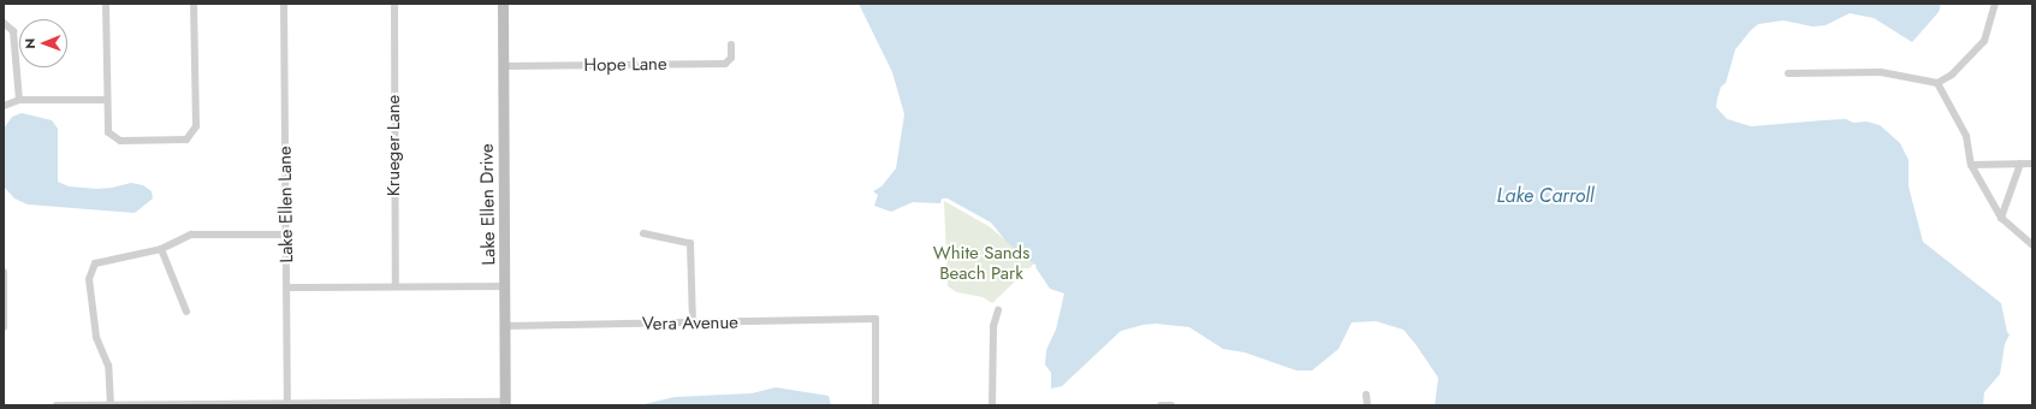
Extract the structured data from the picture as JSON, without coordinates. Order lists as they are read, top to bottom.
{
  "streets": {
    "street": [
      "Hope Lane",
      "Krueger Lane",
      "Lake Ellen Lane",
      "Lake Ellen Drive",
      "Vera Avenue"
    ]
  },
  "crossings": [
    ["Hope Lane", "Lake Ellen Drive"],
    ["Lake Ellen Drive", "Vera Avenue"]
  ],
  "water": ["Lake Carroll"],
  "parks": ["White Sands Beach Park"],
  "north": "left"
}
